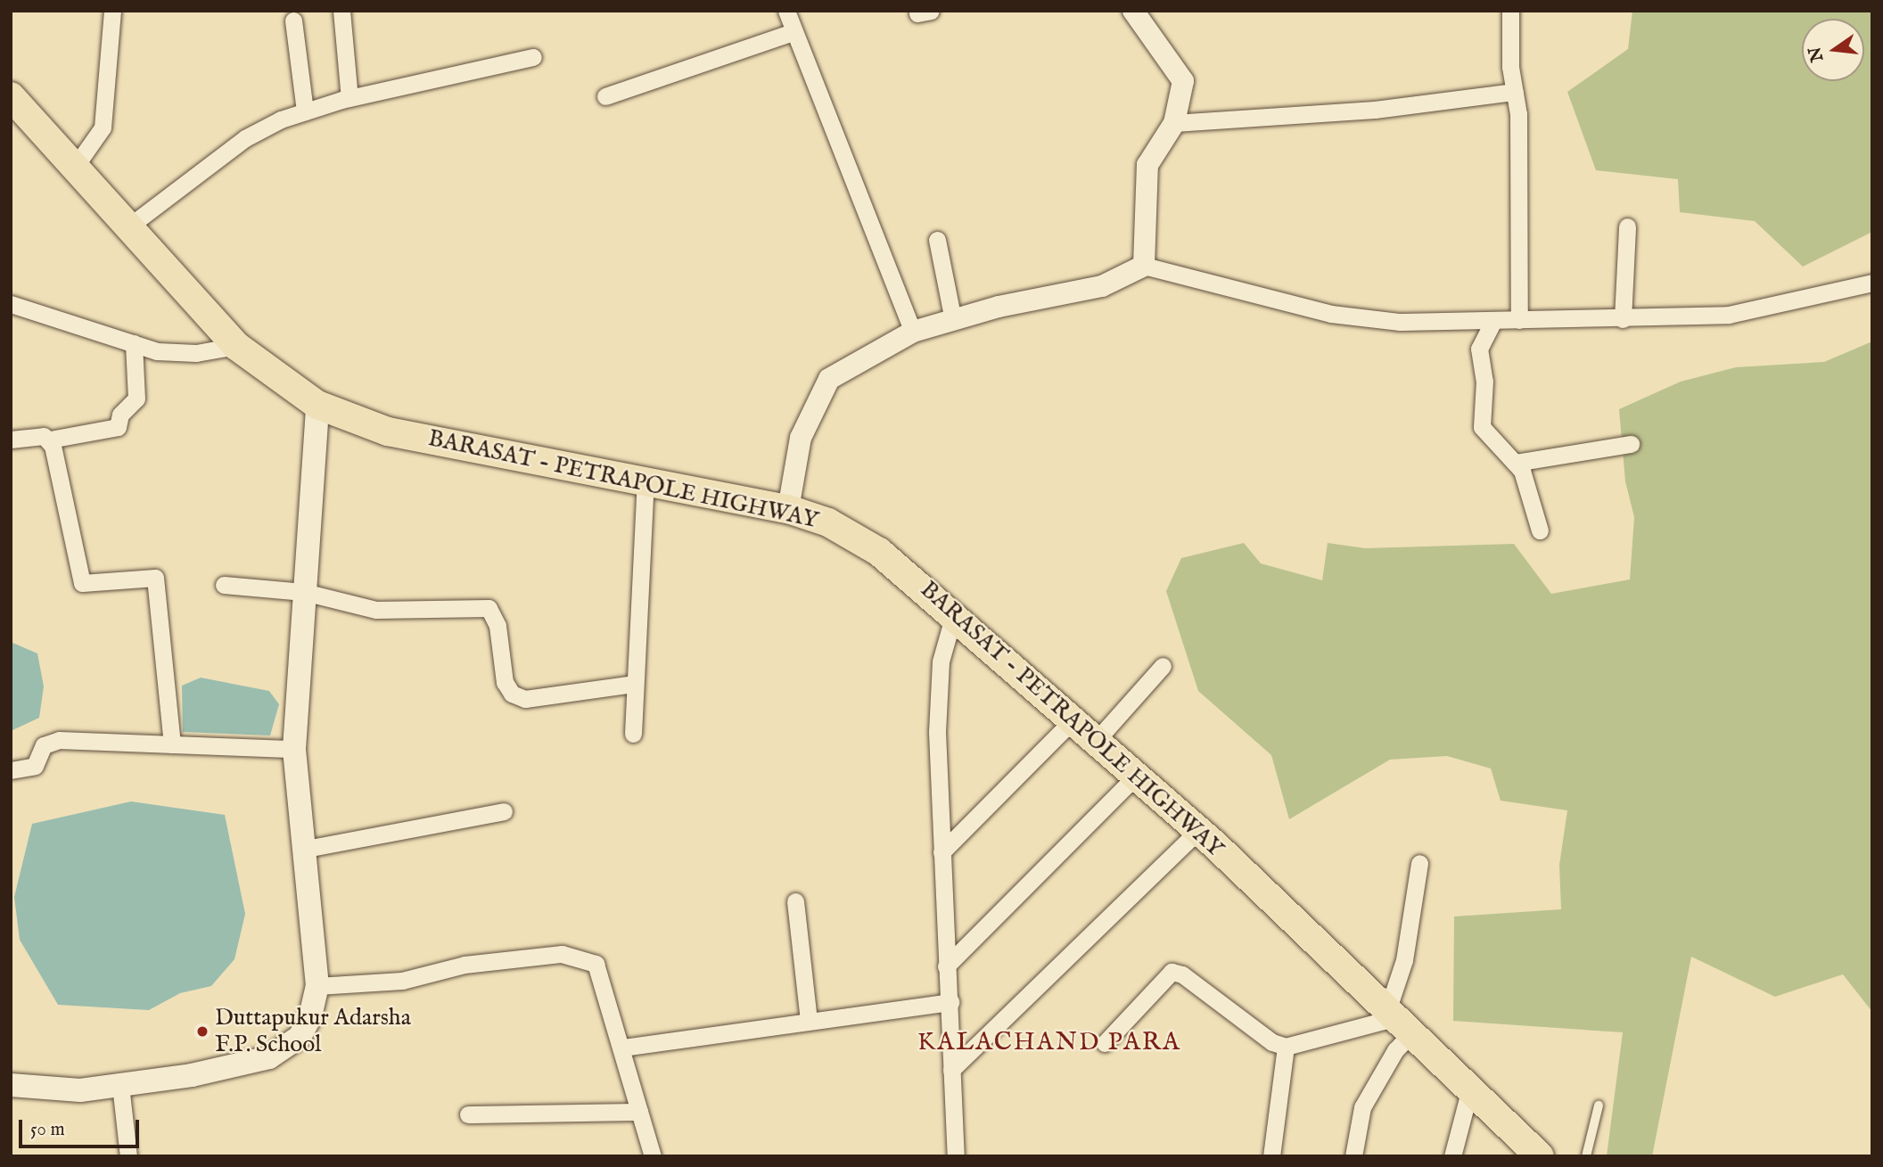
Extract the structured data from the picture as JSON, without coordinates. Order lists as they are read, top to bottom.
{
  "streets": {
    "highway": ["BARASAT - PETRAPOLE HIGHWAY"]
  },
  "districts": ["KALACHAND PARA"],
  "places": ["Duttapukur Adarsha F.P. School"],
  "scale_bar": "50 m",
  "north": "left"
}
